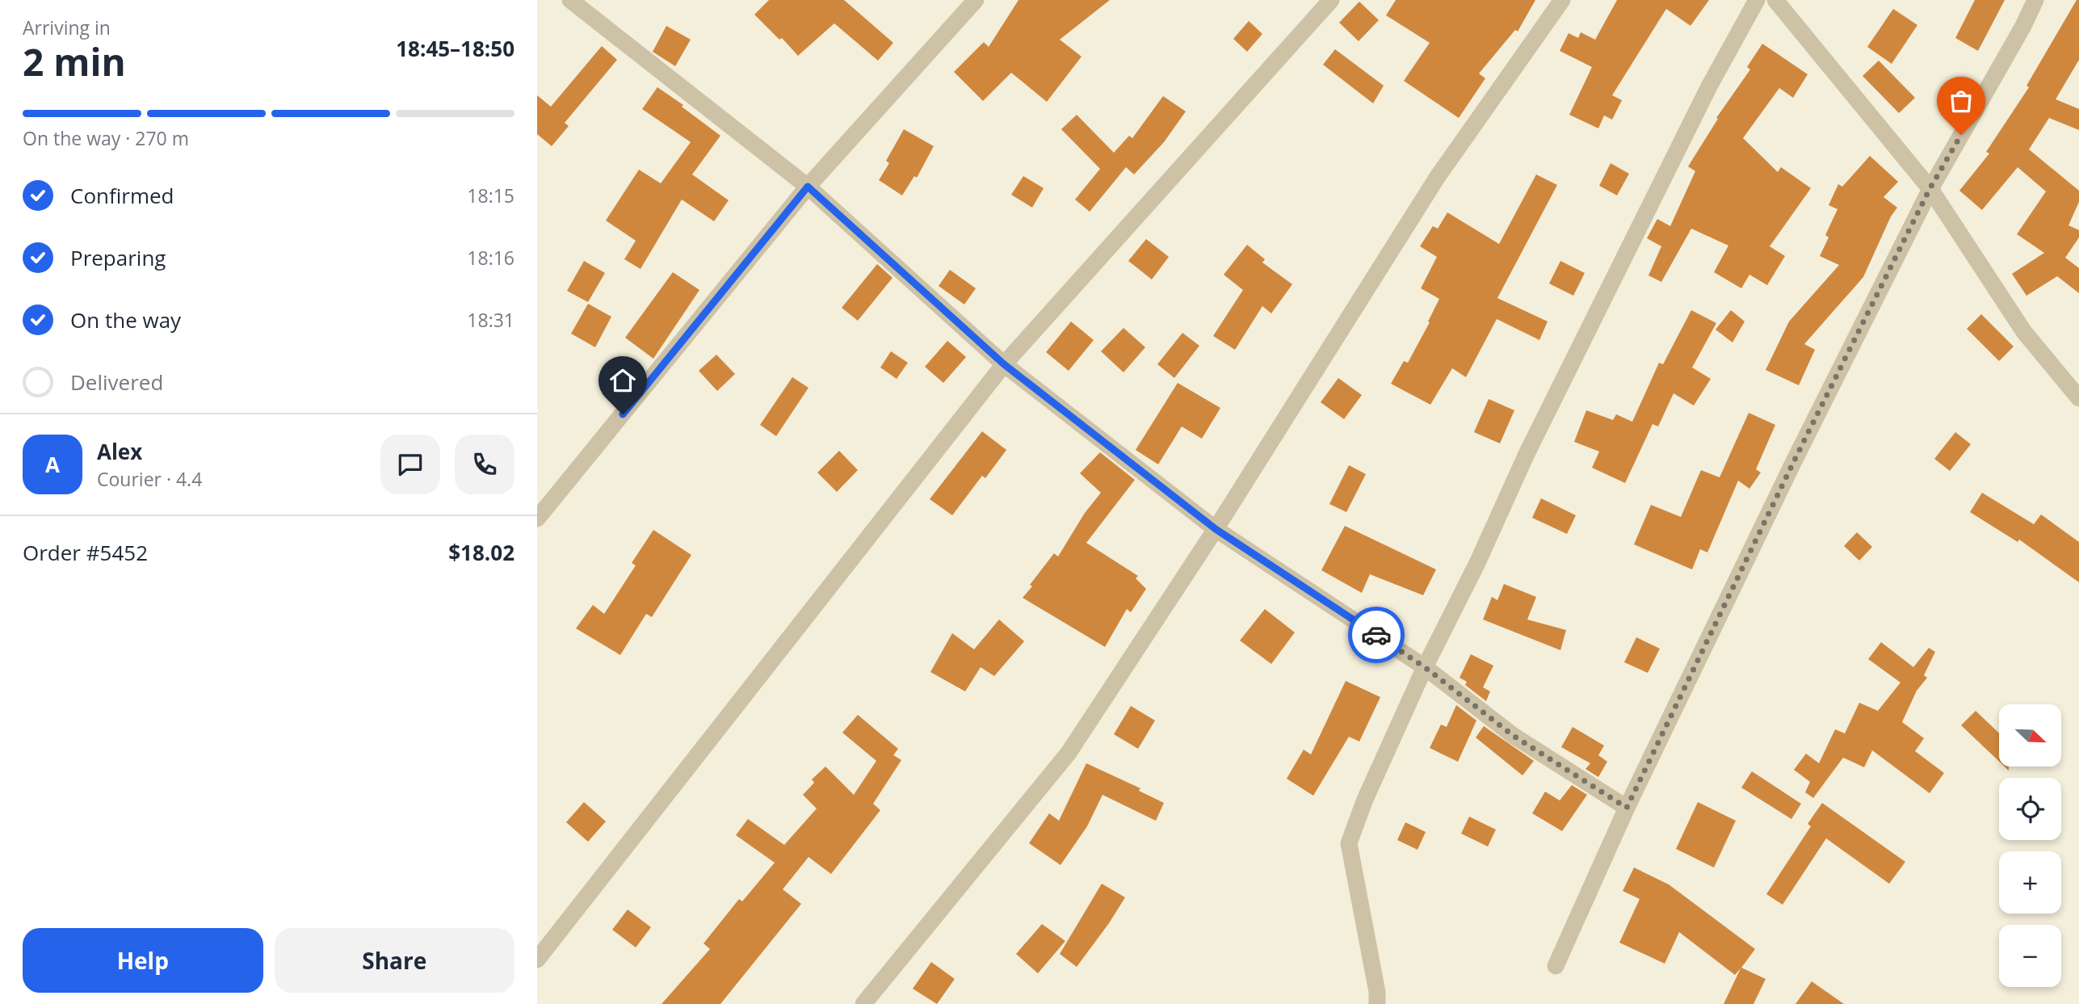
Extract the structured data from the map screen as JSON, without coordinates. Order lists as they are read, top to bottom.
{
  "north": "bottom right",
  "page": {
    "heading": ["2 min", "Arriving in", "18:45–18:50"],
    "panel": [
      "Alex",
      "Courier · 4.4",
      "Order #5452",
      "$18.02"
    ],
    "bar": "On the way · 270 m",
    "list": [
      ["Confirmed", "18:15"],
      ["Preparing", "18:16"],
      ["On the way", "18:31"],
      "Delivered"
    ],
    "round": "A",
    "map_buttons": ["+", "−"],
    "buttons": ["Help", "Share"]
  }
}
